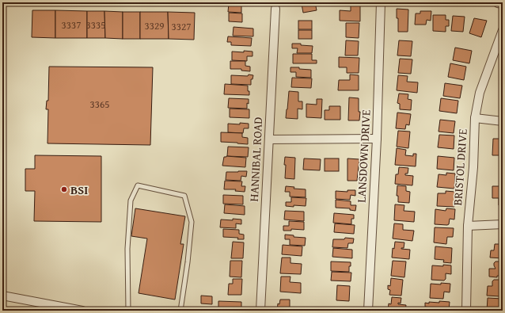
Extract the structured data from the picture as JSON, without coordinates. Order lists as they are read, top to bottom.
{
  "streets": {
    "street": ["LANSDOWN DRIVE", "HANNIBAL ROAD", "BRISTOL DRIVE"]
  },
  "places": ["BSI"],
  "house_numbers": [
    "3337",
    "3335",
    "3329",
    "3327",
    "3365"
  ]
}
